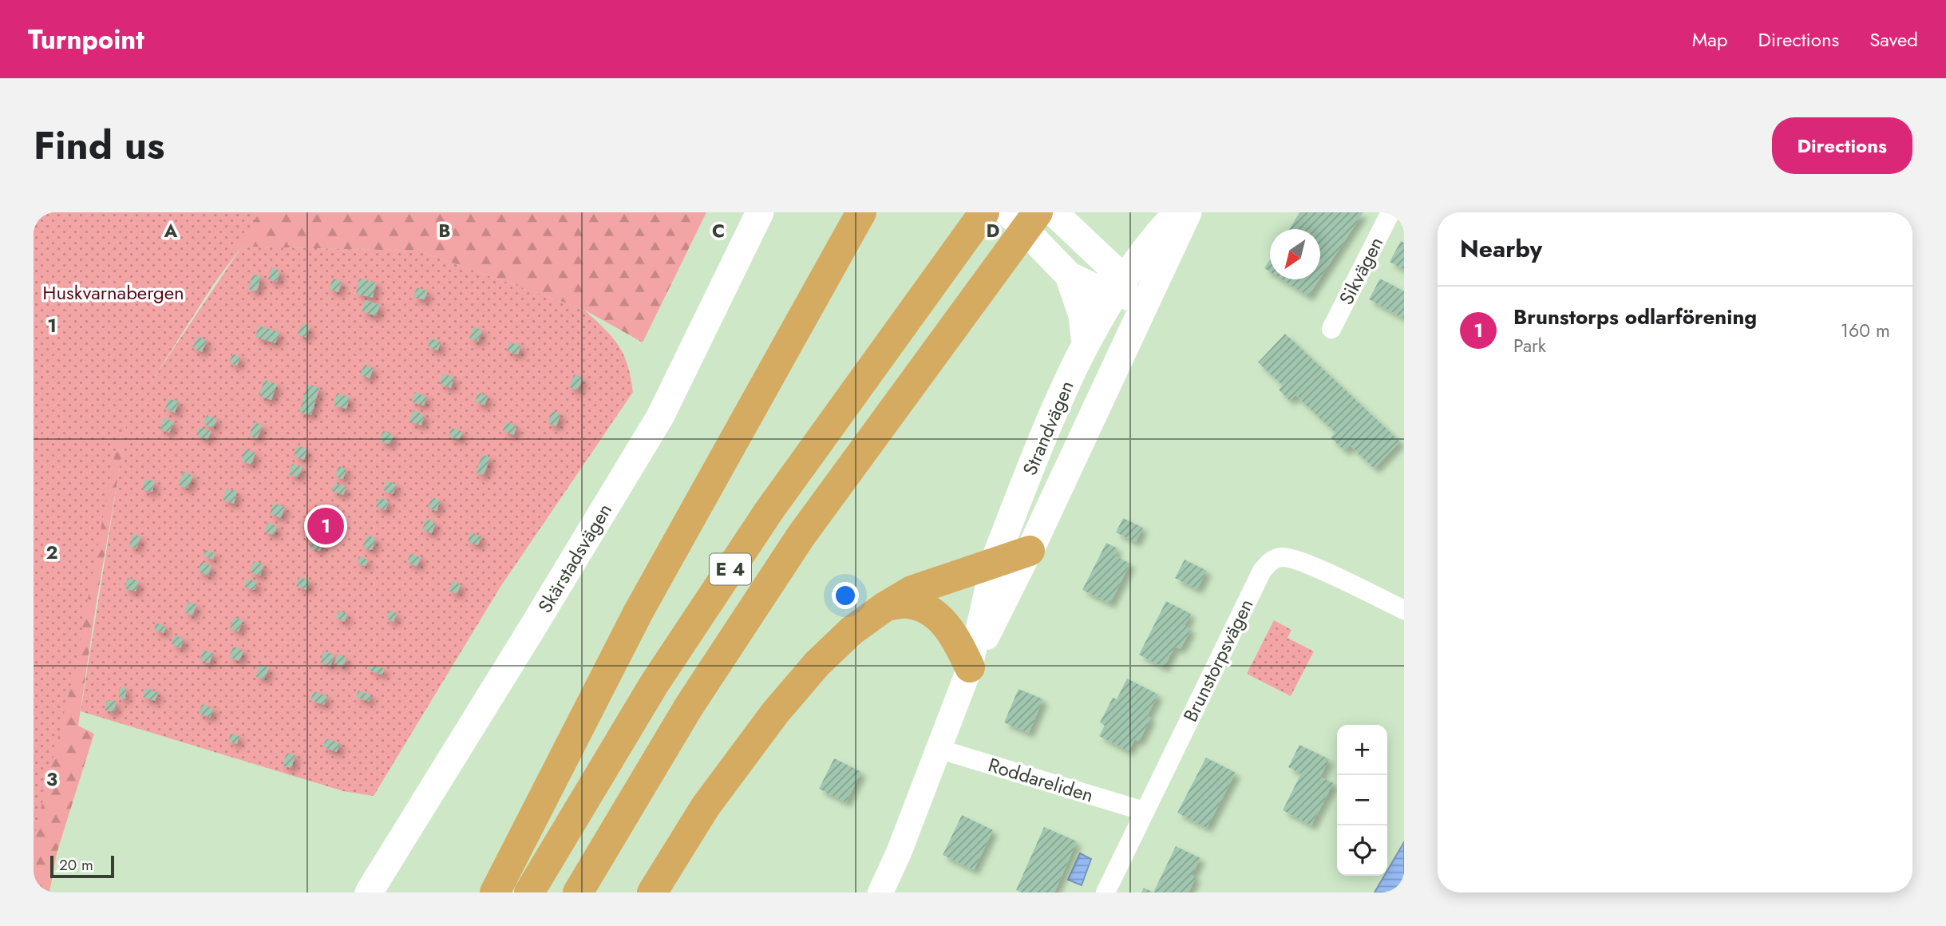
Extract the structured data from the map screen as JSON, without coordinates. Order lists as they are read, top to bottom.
{
  "streets": {
    "highway": ["E 4"],
    "main road": ["Strandvägen", "Skärstadsvägen"],
    "street": ["Sikvägen", "Brunstorpsvägen", "Roddareliden"]
  },
  "crossings": [
    ["Strandvägen", "Roddareliden"],
    ["Brunstorpsvägen", "Roddareliden"]
  ],
  "parks": ["Huskvarnabergen"],
  "scale_bar": "20 m",
  "north": "bottom left",
  "page": {
    "header": "Turnpoint",
    "nav": ["Map", "Directions", "Saved"],
    "title": "Find us",
    "buttons": "Directions",
    "heading": "Nearby",
    "list": [
      {
        "mark": "1",
        "name": "Brunstorps odlarförening",
        "note": "Park",
        "value": "160 m"
      }
    ],
    "pins": "1",
    "map_buttons": ["+", "−"],
    "scale": "20 m"
  },
  "grid": {
    "columns": [
      "A",
      "B",
      "C",
      "D"
    ],
    "rows": ["1", "2", "3"]
  }
}
